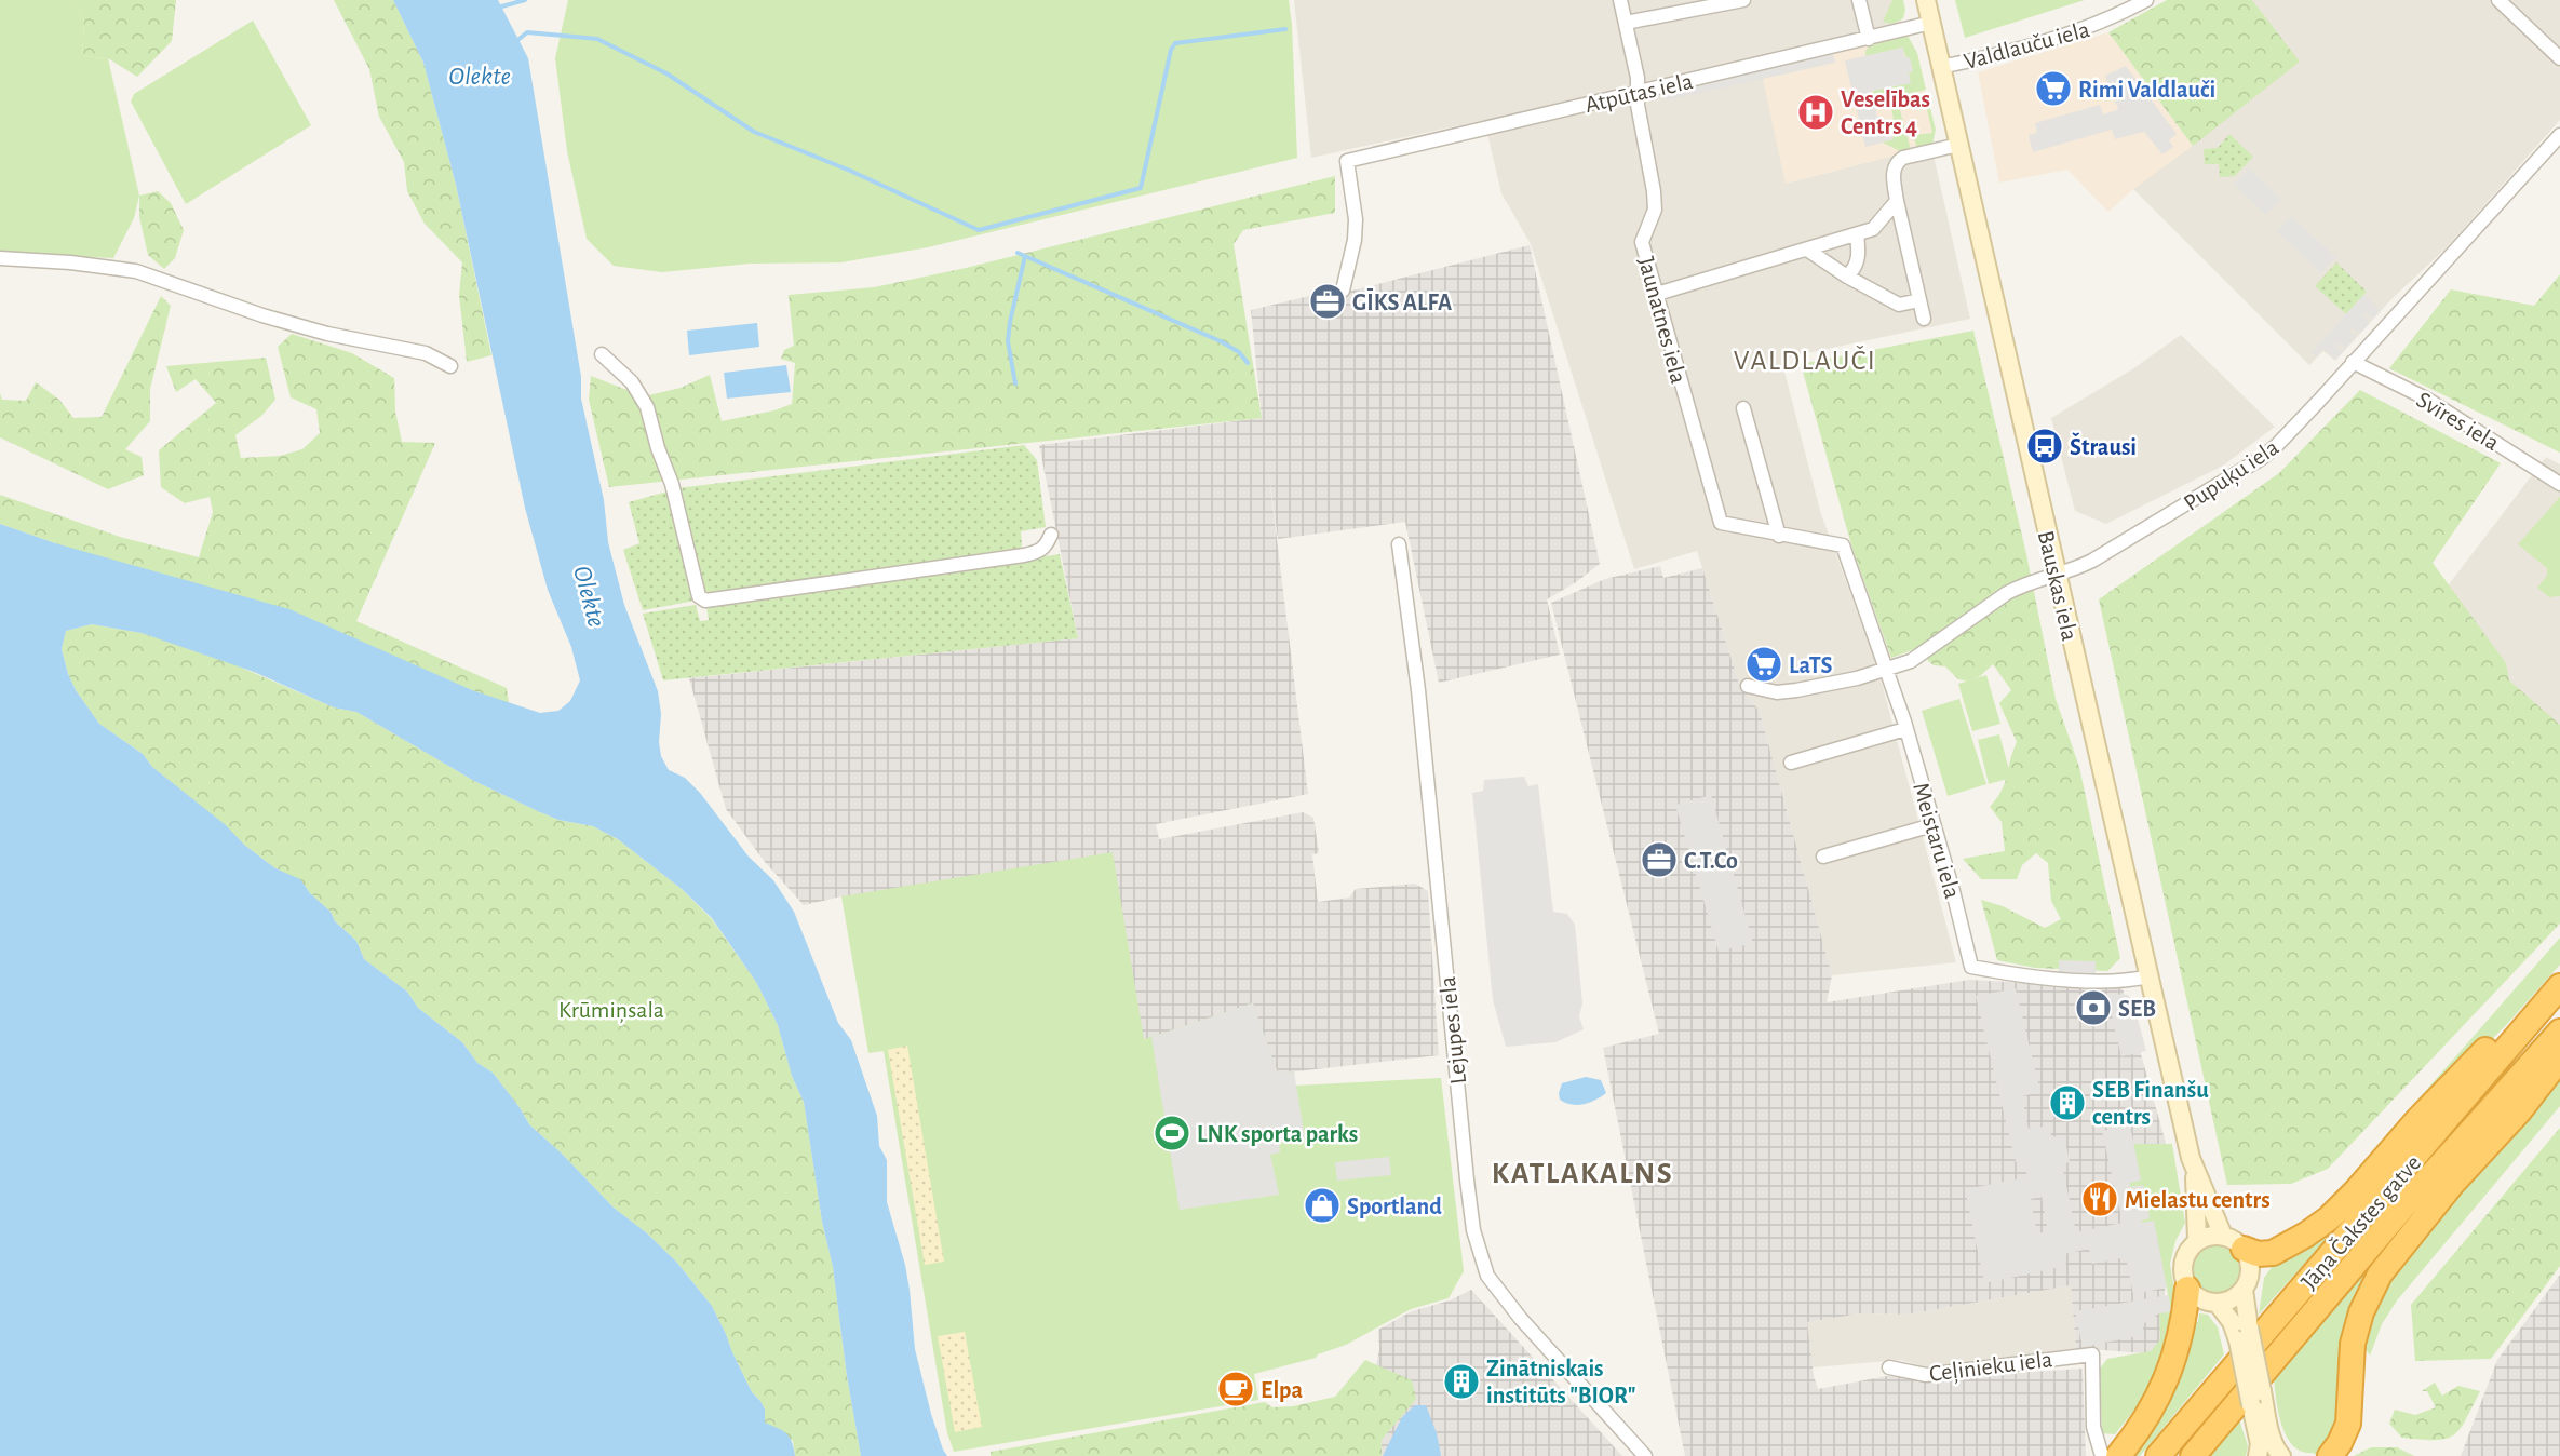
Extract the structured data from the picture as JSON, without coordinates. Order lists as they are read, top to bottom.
{
  "streets": {
    "highway": ["Jāņa Čakstes gatve"],
    "main road": ["Bauskas iela"],
    "street": [
      "Valdlauču iela",
      "Atpūtas iela",
      "Jaunatnes iela",
      "Svīres iela",
      "Pupuķu iela",
      "Meistaru iela",
      "Lejupes iela",
      "Ceļinieku iela"
    ]
  },
  "crossings": [
    ["Valdlauču iela", "Bauskas iela"],
    ["Atpūtas iela", "Jaunatnes iela"],
    ["Atpūtas iela", "Bauskas iela"],
    ["Jaunatnes iela", "Meistaru iela"],
    ["Svīres iela", "Pupuķu iela"],
    ["Pupuķu iela", "Bauskas iela"],
    ["Pupuķu iela", "Meistaru iela"],
    ["Bauskas iela", "Meistaru iela"]
  ],
  "districts": ["VALDLAUČI", "KATLAKALNS"],
  "water": ["Olekte"],
  "parks": ["Krūmiņsala"],
  "places": {
    "supermarket": ["Rimi Valdlauči", "LaTS"],
    "hospital": ["Veselības Centrs 4"],
    "office": ["GĪKS ALFA", "C.T.Co"],
    "bus stop": ["Štrausi"],
    "bank": ["SEB"],
    "building": ["SEB Finanšu centrs", "Zinātniskais institūts \"BIOR\""],
    "sports": ["LNK sporta parks"],
    "restaurant": ["Mielastu centrs"],
    "shop": ["Sportland"],
    "cafe": ["Elpa"]
  }
}
